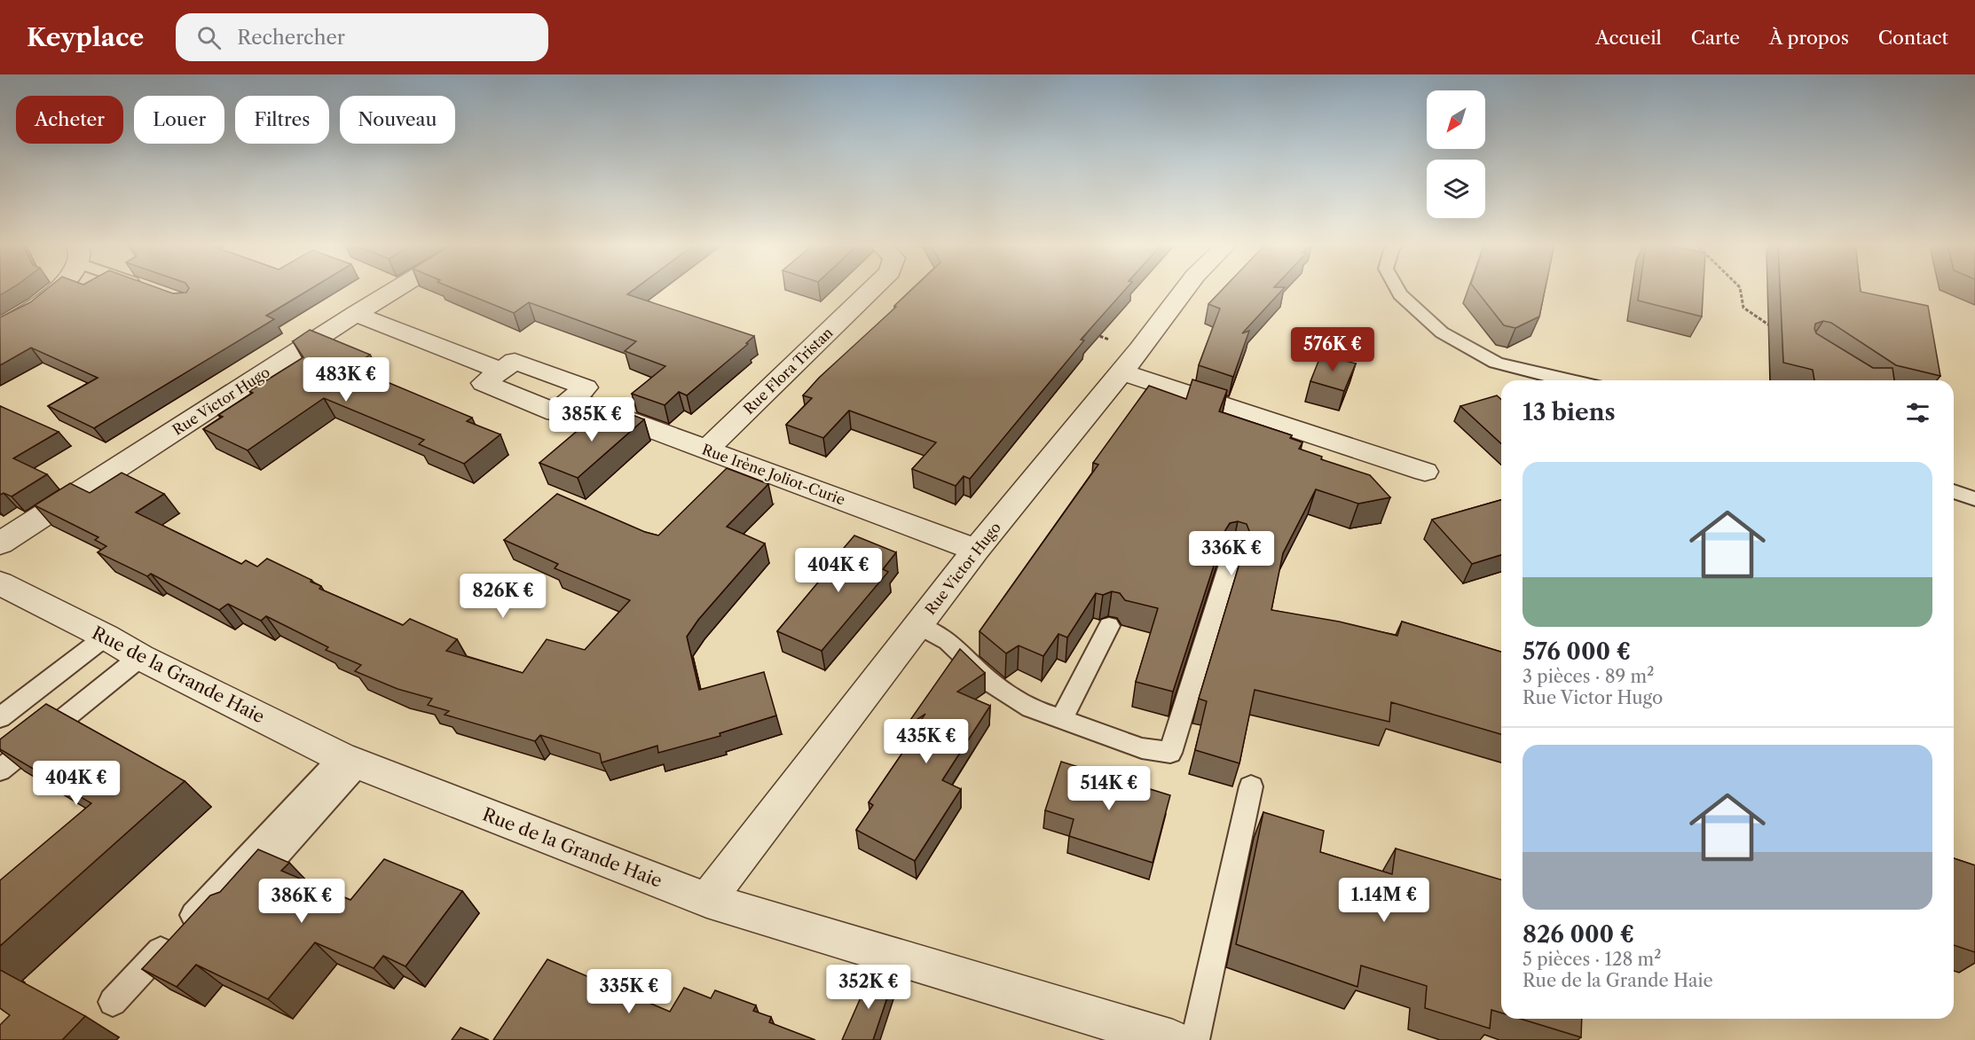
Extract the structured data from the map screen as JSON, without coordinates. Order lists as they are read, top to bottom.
{
  "streets": {
    "street": [
      "Rue Flora Tristan",
      "Rue Victor Hugo",
      "Rue Irène Joliot-Curie",
      "Rue de la Grande Haie"
    ]
  },
  "crossings": [
    ["Rue Flora Tristan", "Rue Irène Joliot-Curie"],
    ["Rue Victor Hugo", "Rue Irène Joliot-Curie"],
    ["Rue Victor Hugo", "Rue de la Grande Haie"]
  ],
  "north": "bottom left",
  "page": {
    "header": "Keyplace",
    "search": "Rechercher",
    "nav": [
      "Accueil",
      "Carte",
      "À propos",
      "Contact"
    ],
    "chip": [
      "Acheter",
      "Louer",
      "Filtres",
      "Nouveau"
    ],
    "price": [
      "576K €",
      "483K €",
      "385K €",
      "336K €",
      "404K €",
      "826K €",
      "435K €",
      "404K €",
      "514K €",
      "1.14M €",
      "386K €",
      "352K €",
      "335K €"
    ],
    "heading": "13 biens",
    "list": [
      {
        "name": "576 000 €",
        "note": "3 pièces · 89 m² · Rue Victor Hugo"
      },
      {
        "name": "826 000 €",
        "note": "5 pièces · 128 m² · Rue de la Grande Haie"
      }
    ]
  }
}
